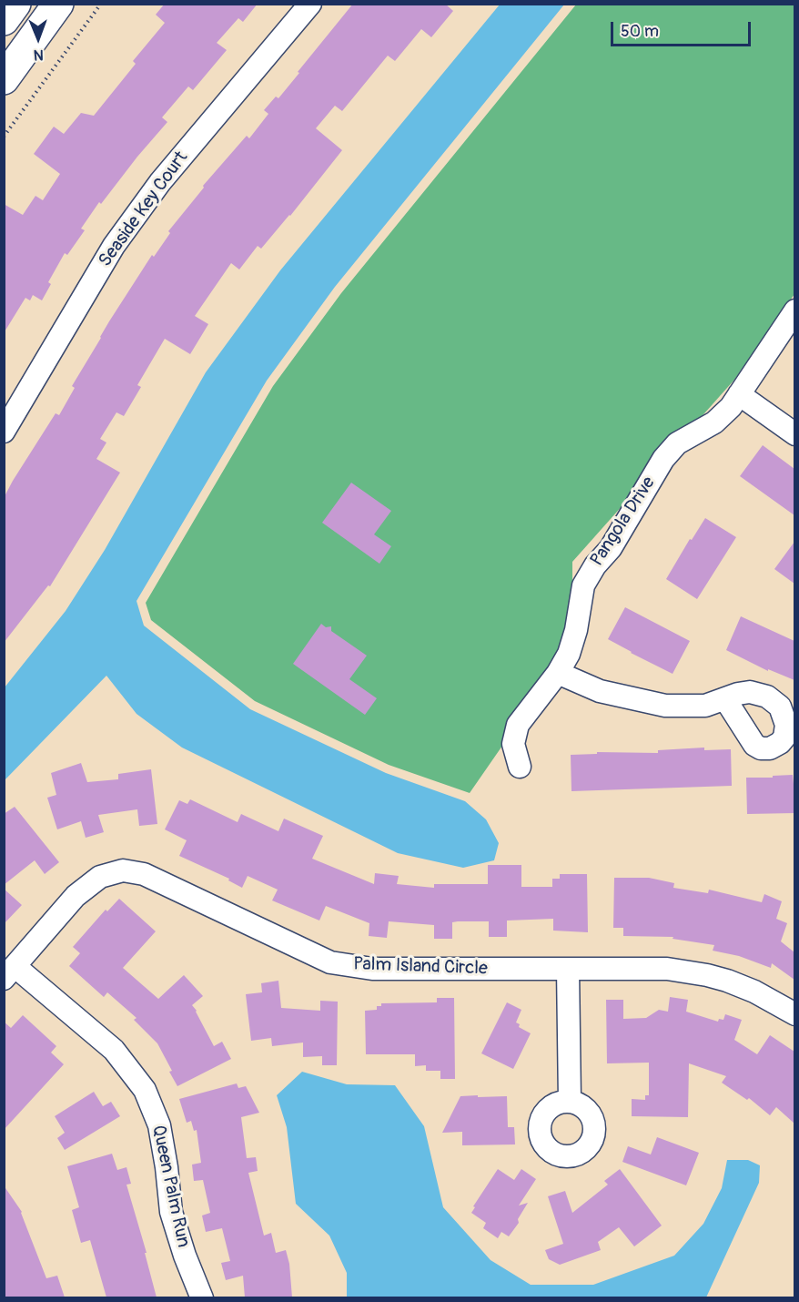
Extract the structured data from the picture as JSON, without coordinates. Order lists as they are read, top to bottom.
{
  "streets": {
    "street": [
      "Seaside Key Court",
      "Pangola Drive",
      "Palm Island Circle",
      "Queen Palm Run"
    ]
  },
  "crossings": [
    ["Palm Island Circle", "Queen Palm Run"]
  ],
  "scale_bar": "50 m",
  "north": "bottom"
}
